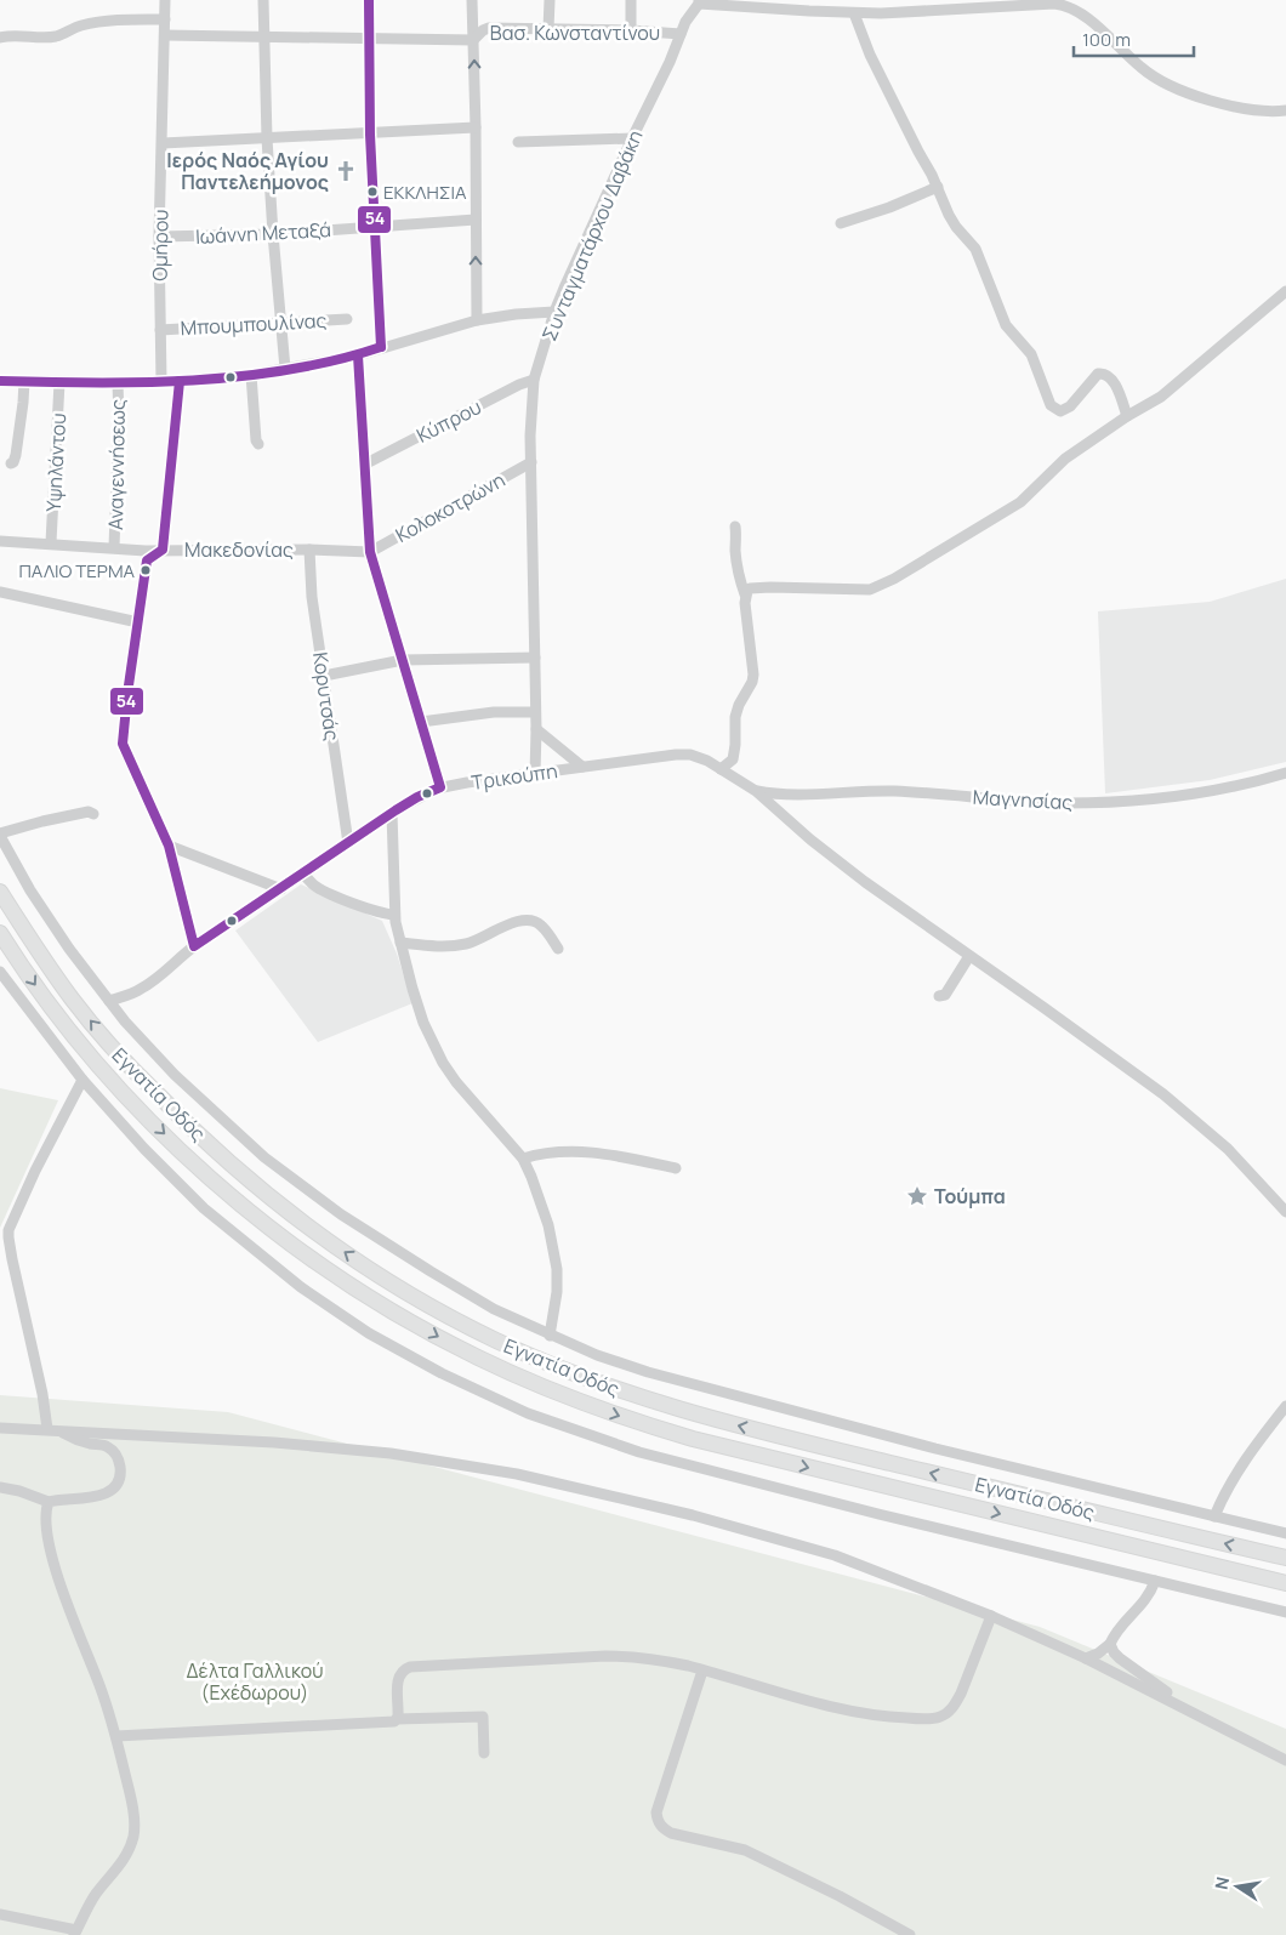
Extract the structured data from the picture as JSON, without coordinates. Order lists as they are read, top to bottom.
{
  "streets": {
    "highway": ["Εγνατία Οδός"],
    "street": [
      "Βασ. Κωνσταντίνου",
      "Ιωάννη Μεταξά",
      "Συνταγματάρχου Δαβάκη",
      "Ομήρου",
      "Μπουμπουλίνας",
      "Κύπρου",
      "Υψηλάντου",
      "Αναγεννήσεως",
      "Κολοκοτρώνη",
      "Μακεδονίας",
      "Κορυτσάς",
      "Τρικούπη",
      "Μαγνησίας"
    ]
  },
  "crossings": [
    ["Βασ. Κωνσταντίνου", "Συνταγματάρχου Δαβάκη"],
    ["Ιωάννη Μεταξά", "Ομήρου"],
    ["Συνταγματάρχου Δαβάκη", "Κύπρου"],
    ["Συνταγματάρχου Δαβάκη", "Κολοκοτρώνη"],
    ["Συνταγματάρχου Δαβάκη", "Τρικούπη"],
    ["Ομήρου", "Μπουμπουλίνας"],
    ["Κολοκοτρώνη", "Μακεδονίας"],
    ["Μακεδονίας", "Κορυτσάς"],
    ["Κορυτσάς", "Τρικούπη"],
    ["Τρικούπη", "Μαγνησίας"]
  ],
  "parks": ["Δέλτα Γαλλικού (Εχέδωρου)"],
  "places": {
    "church": ["Ιερός Ναός Αγίου Παντελεήμονος"],
    "other": ["ΕΚΚΛΗΣΙΑ", "ΠΑΛΙΟ ΤΕΡΜΑ"],
    "place": ["Τούμπα"]
  },
  "lines": ["transit line 54"],
  "scale_bar": "100 m",
  "north": "left"
}
